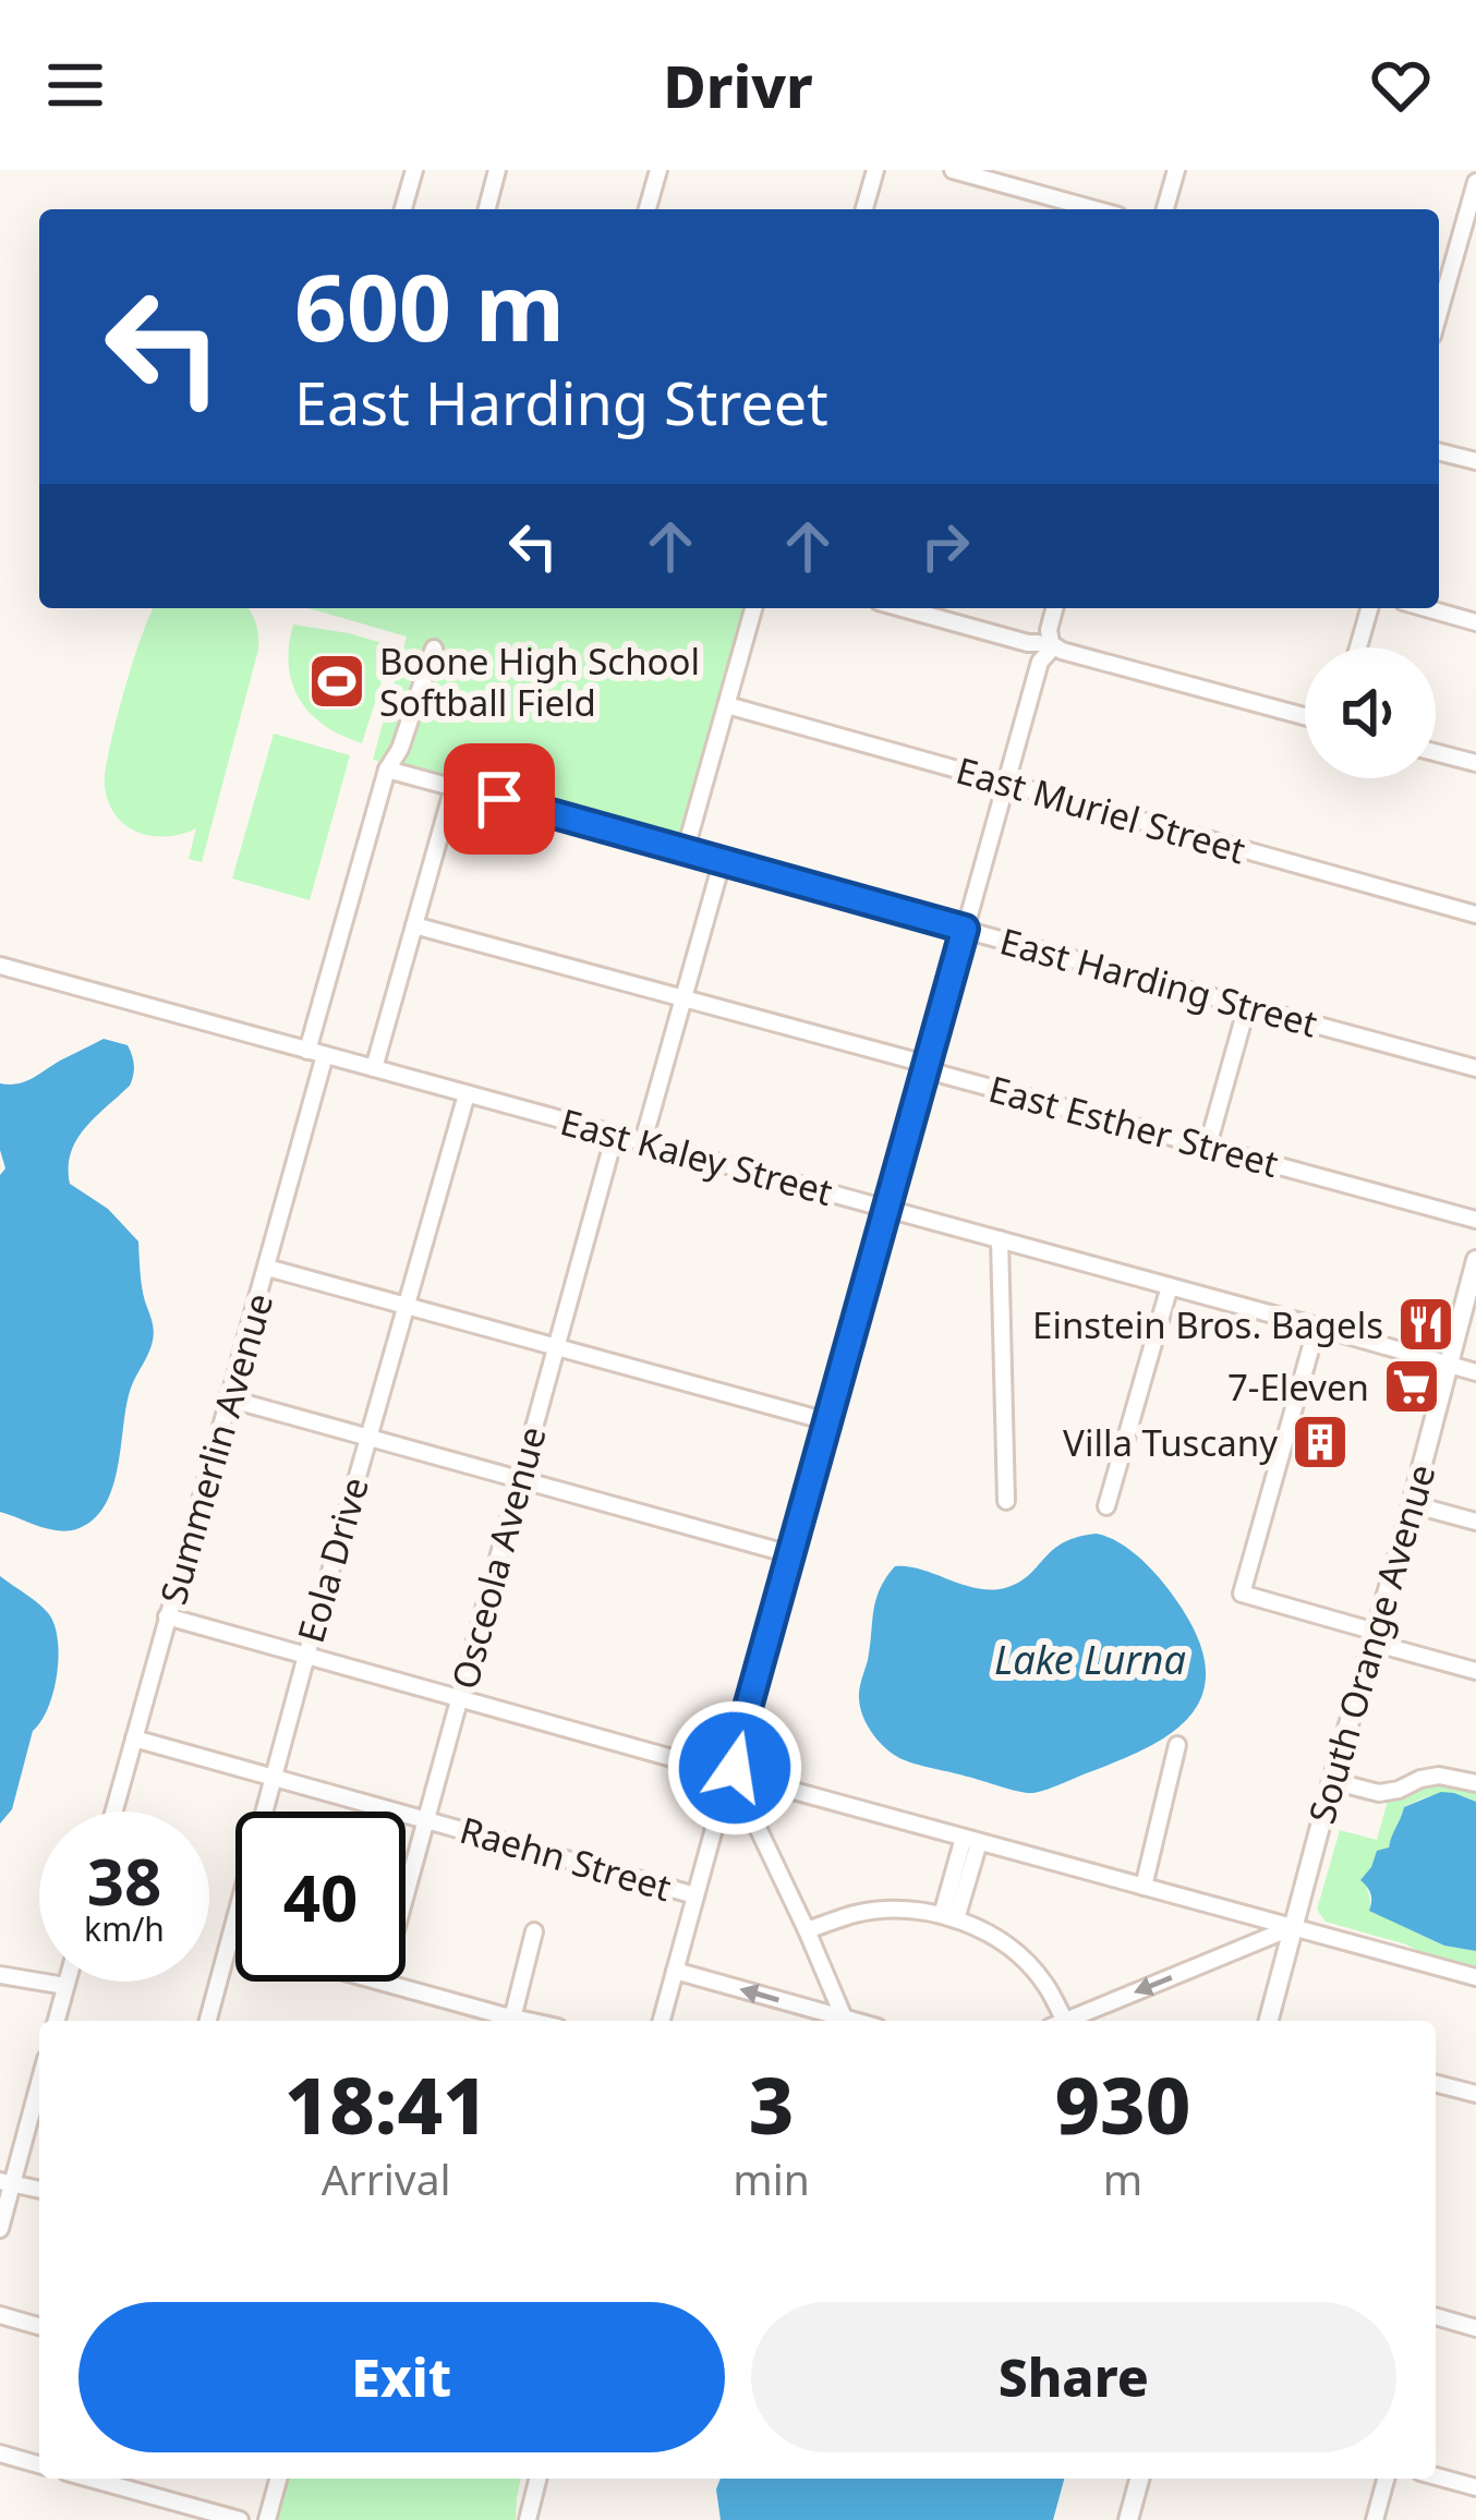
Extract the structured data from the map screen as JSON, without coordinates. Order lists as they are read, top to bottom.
{
  "streets": {
    "main road": ["South Orange Avenue"],
    "street": [
      "East Muriel Street",
      "East Harding Street",
      "East Esther Street",
      "East Kaley Street",
      "Summerlin Avenue",
      "Osceola Avenue",
      "Eola Drive",
      "Raehn Street"
    ]
  },
  "crossings": [
    ["East Harding Street", "Summerlin Avenue"],
    ["East Kaley Street", "Summerlin Avenue"],
    ["East Kaley Street", "Osceola Avenue"],
    ["East Kaley Street", "Eola Drive"],
    ["East Kaley Street", "South Orange Avenue"],
    ["Summerlin Avenue", "Raehn Street"],
    ["Osceola Avenue", "Raehn Street"],
    ["Eola Drive", "Raehn Street"]
  ],
  "water": ["Lake Lurna"],
  "places": {
    "sports": ["Boone High School Softball Field"],
    "restaurant": ["Einstein Bros. Bagels"],
    "supermarket": ["7-Eleven"],
    "building": ["Villa Tuscany"]
  },
  "page": {
    "header": "Drivr",
    "turn": ["600 m", "East Harding Street"],
    "speed": "38 km/h",
    "limit": "40",
    "eta": [
      "18:41",
      "Arrival",
      "3",
      "min",
      "930",
      "m"
    ],
    "buttons": ["Exit", "Share"]
  }
}
